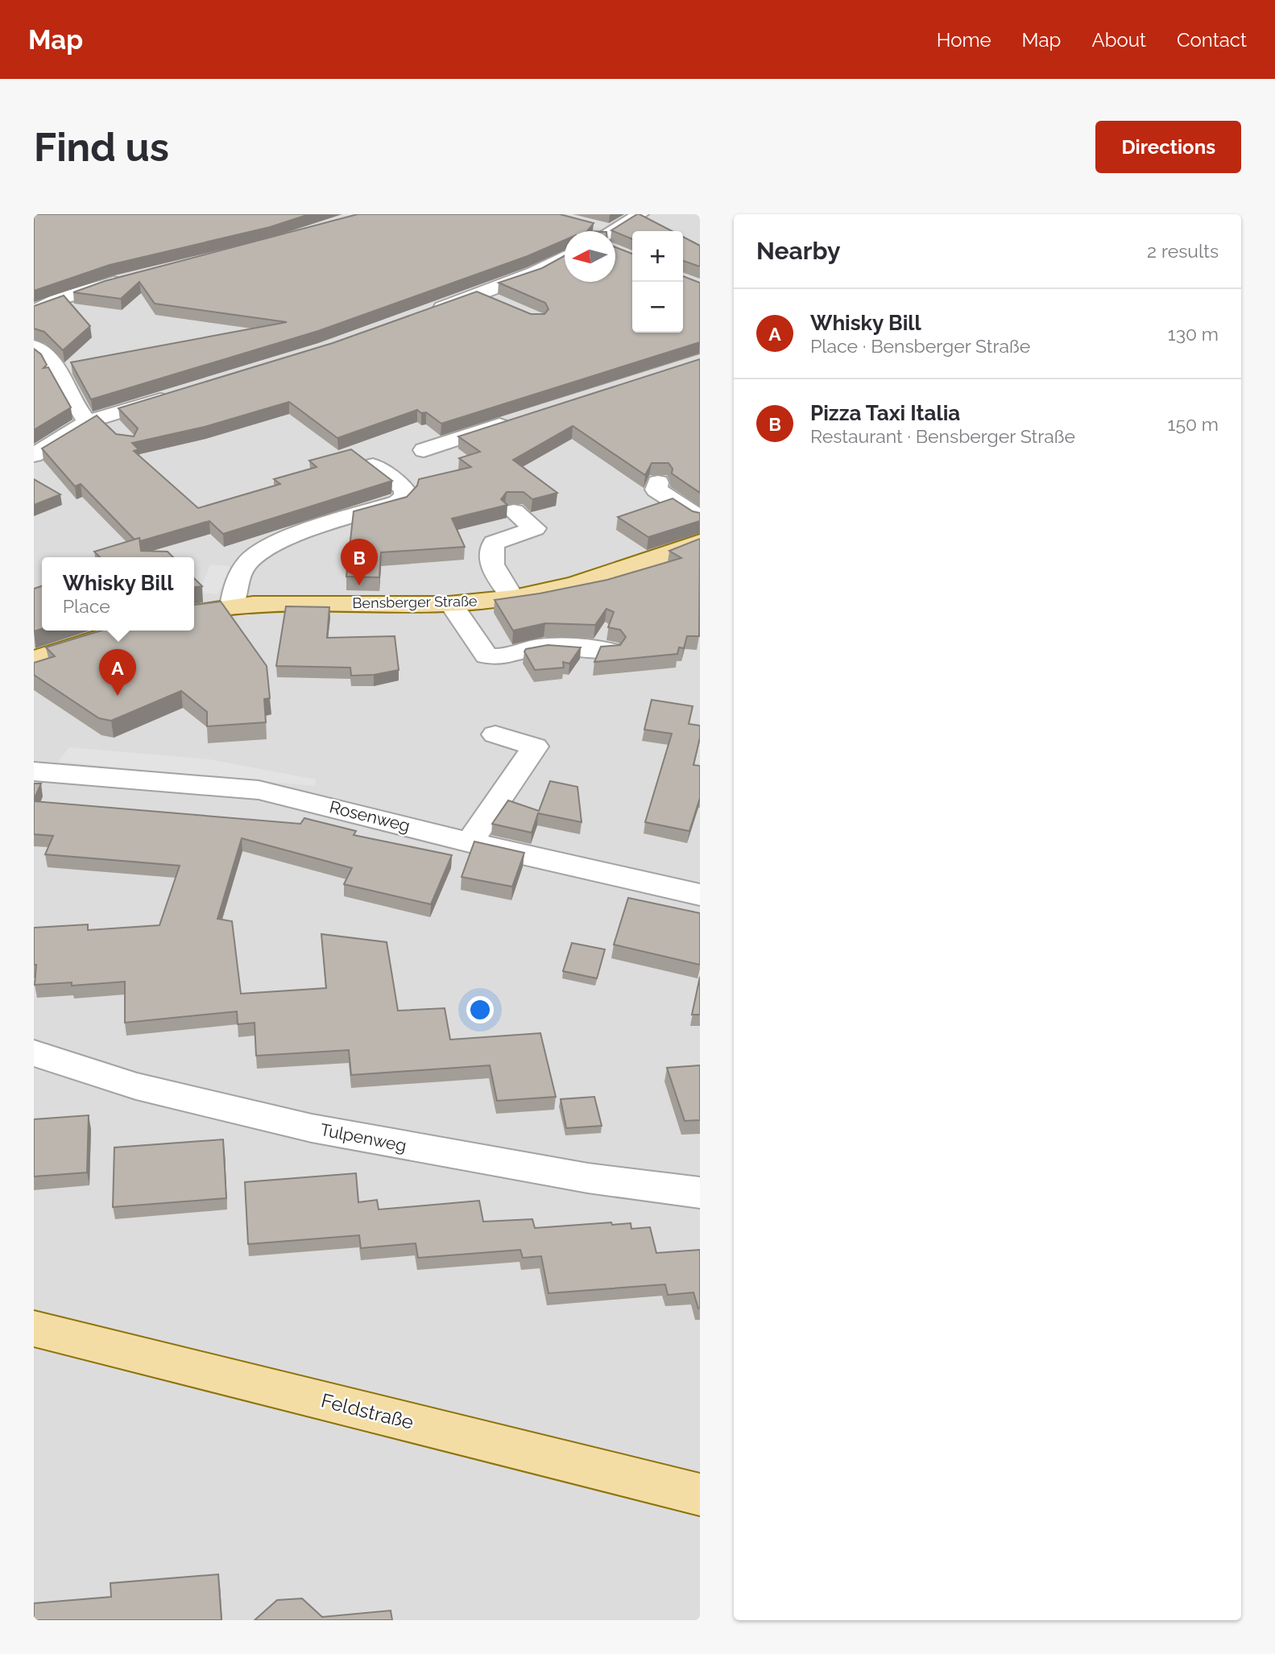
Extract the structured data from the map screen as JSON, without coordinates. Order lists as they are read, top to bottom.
{
  "streets": {
    "main road": ["Bensberger Straße", "Feldstraße"],
    "street": ["Rosenweg", "Tulpenweg"]
  },
  "north": "left",
  "page": {
    "header": "Map",
    "nav": [
      "Home",
      "Map",
      "About",
      "Contact"
    ],
    "buttons": "Directions",
    "title": "Find us",
    "heading": ["Nearby", "2 results"],
    "map_buttons": ["+", "−"],
    "list": [
      {
        "mark": "A",
        "name": "Whisky Bill",
        "note": "Place · Bensberger Straße",
        "value": "130 m"
      },
      {
        "mark": "B",
        "name": "Pizza Taxi Italia",
        "note": "Restaurant · Bensberger Straße",
        "value": "150 m"
      }
    ],
    "pins": ["B", "A"],
    "popup": ["Whisky Bill", "Place"]
  }
}
